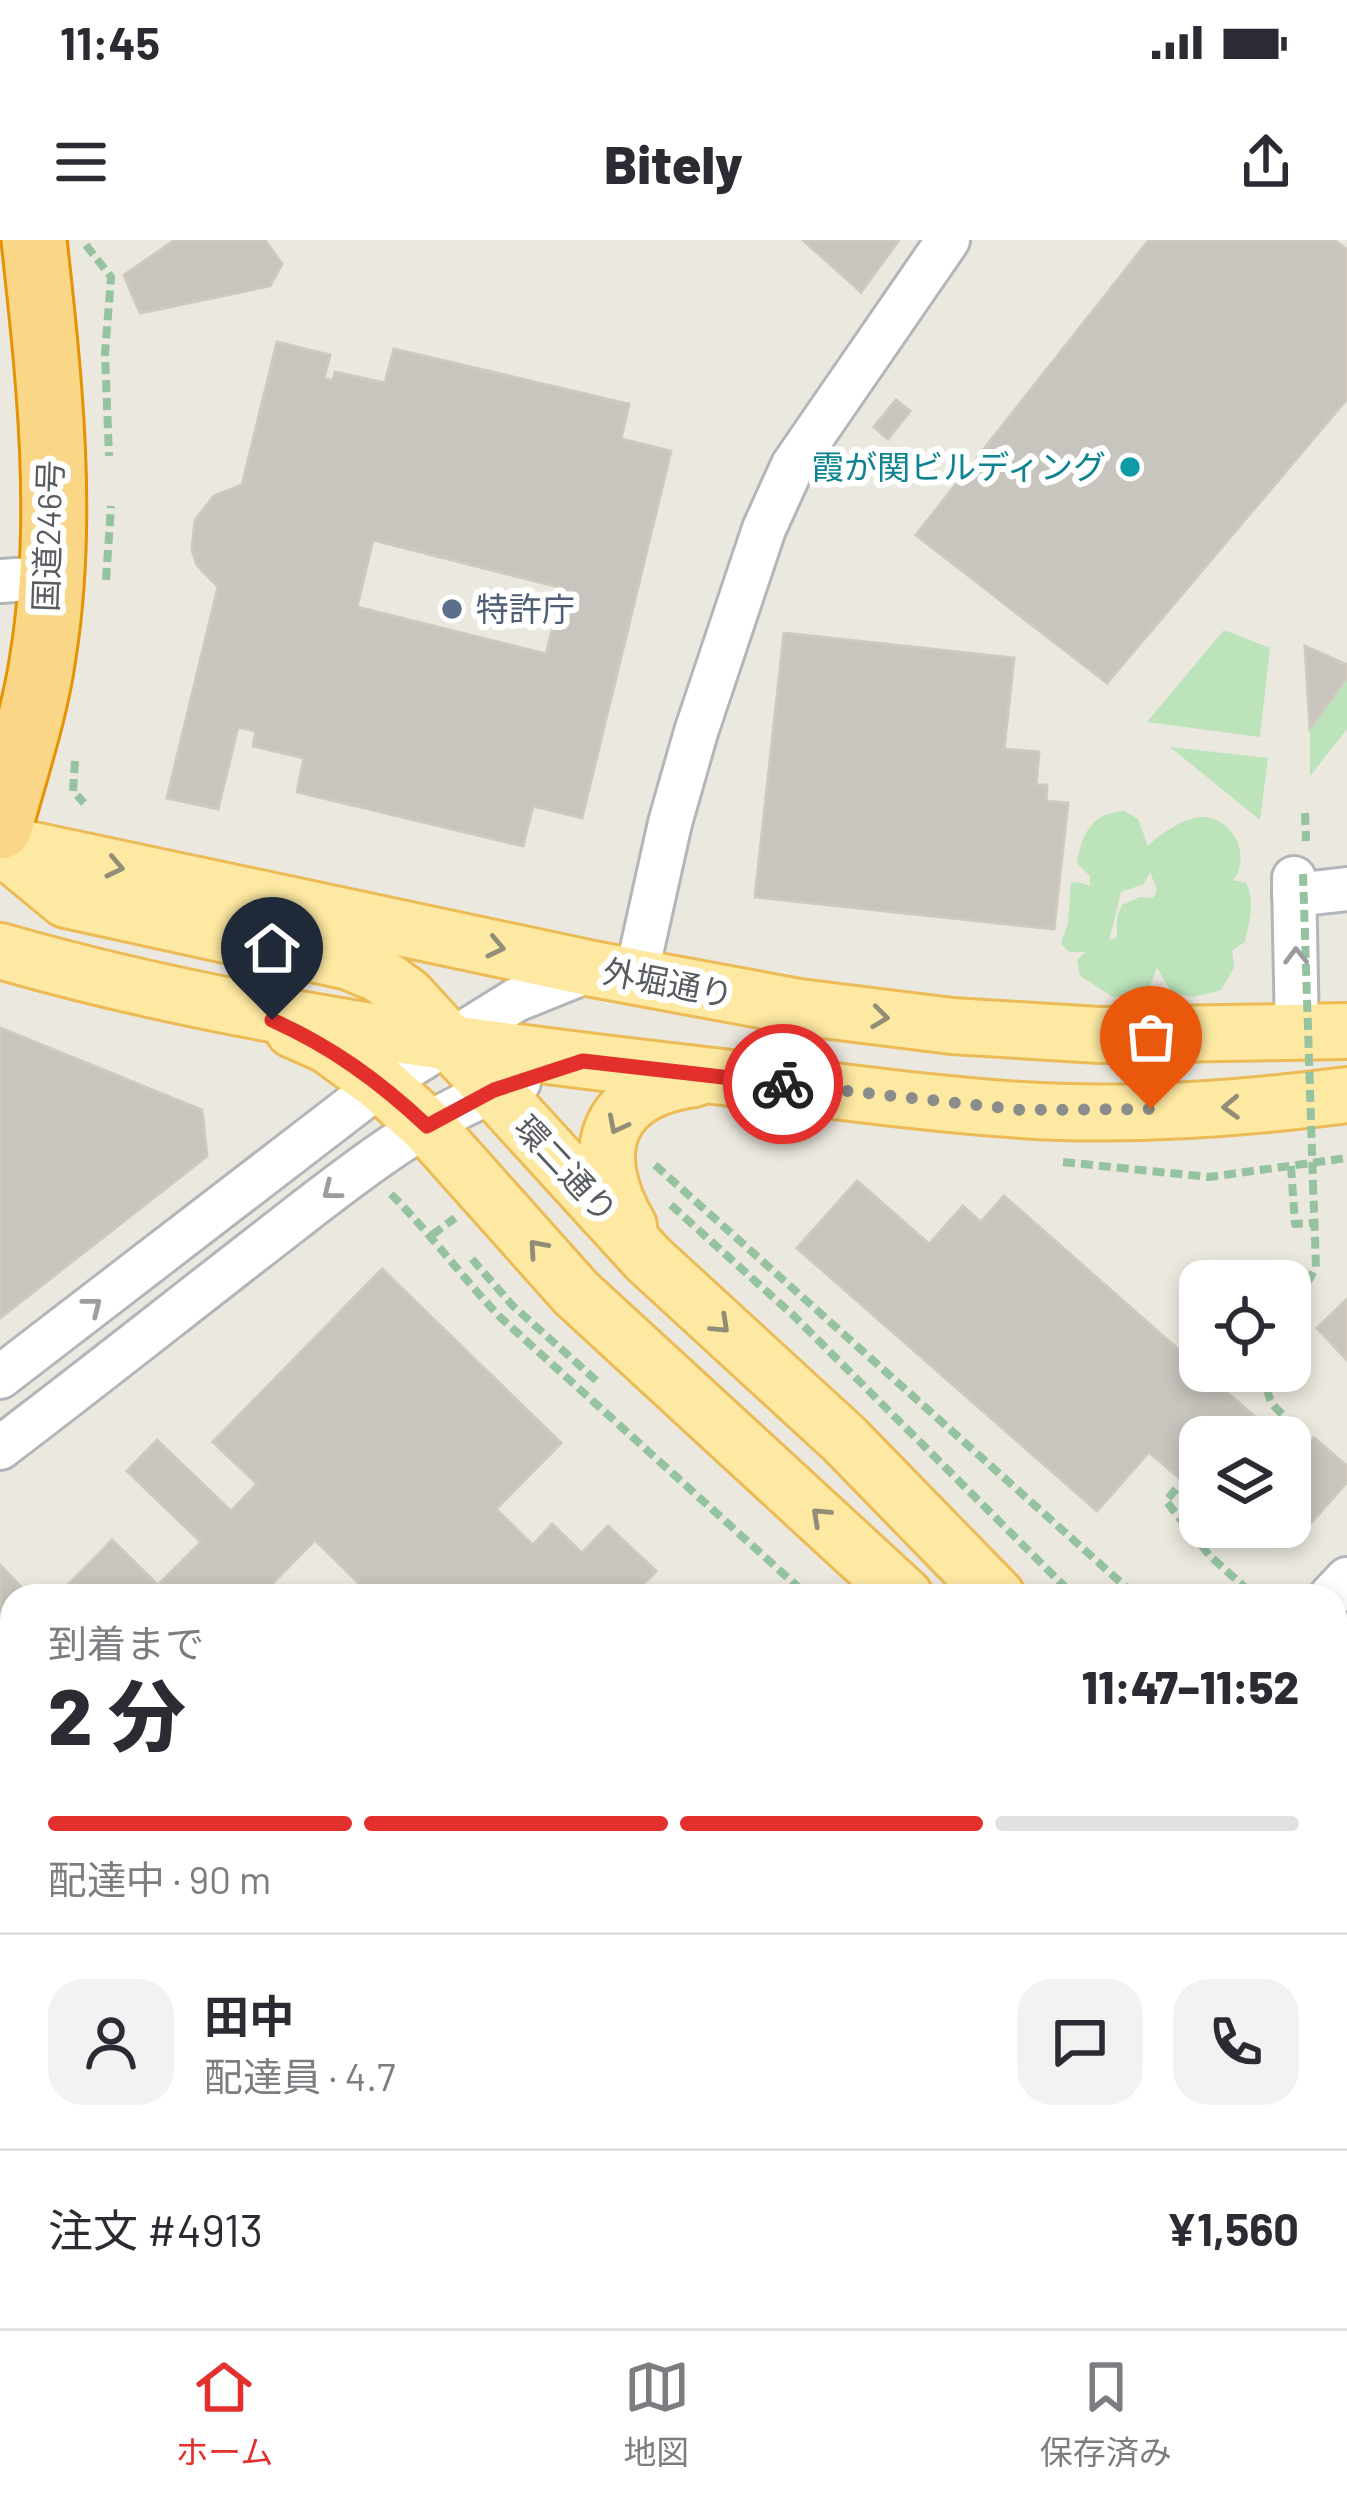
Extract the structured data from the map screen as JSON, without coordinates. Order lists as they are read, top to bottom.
{
  "streets": {
    "highway": ["国道246号"],
    "main road": ["外堀通り", "環二通り"]
  },
  "crossings": [
    ["外堀通り", "環二通り"]
  ],
  "places": ["霞が関ビルディング", "特許庁"],
  "page": {
    "status": "11:45",
    "header": "Bitely",
    "heading": ["2 分", "到着まで", "11:47–11:52"],
    "panel": [
      "田中",
      "配達員 · 4.7",
      "注文 #4913",
      "¥1,560"
    ],
    "bar": "配達中 · 90 m",
    "tabs": ["ホーム", "地図", "保存済み"]
  }
}
